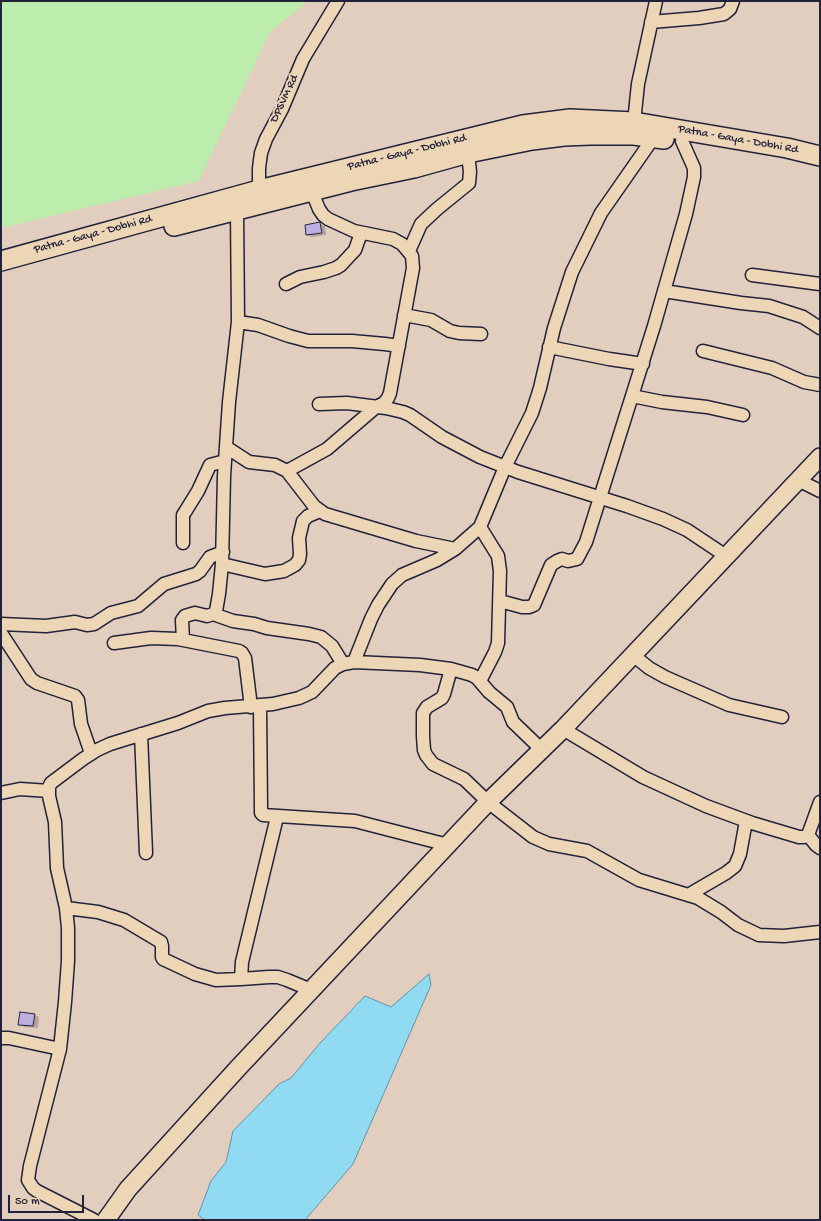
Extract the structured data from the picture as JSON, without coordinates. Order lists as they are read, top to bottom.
{
  "streets": {
    "main road": ["Patna - Gaya - Dobhi Rd"],
    "street": ["DPSVM Rd"]
  },
  "crossings": [
    ["DPSVM Rd", "Patna - Gaya - Dobhi Rd"]
  ],
  "scale_bar": "50 m"
}
